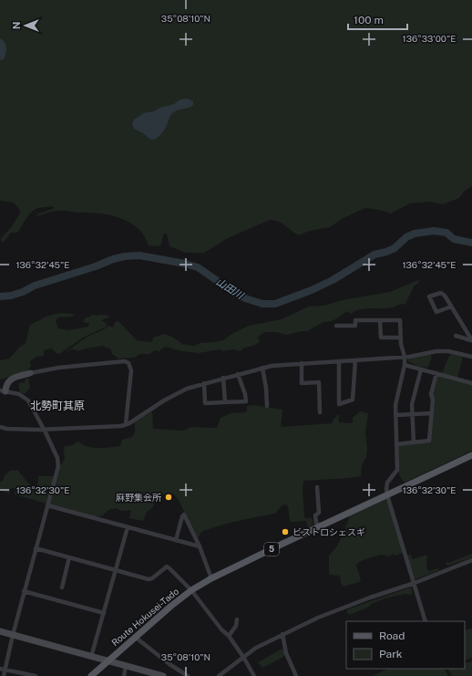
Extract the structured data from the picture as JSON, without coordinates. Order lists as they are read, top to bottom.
{
  "streets": {
    "main road": ["5", "Route Hokusei-Tado"]
  },
  "districts": ["北勢町其原"],
  "water": ["山田川"],
  "places": ["麻野集会所", "ビストロシェスギ"],
  "legend": ["Road", "Park"],
  "scale_bar": "100 m",
  "north": "left",
  "coordinates": [
    "35°08'10\"N",
    "136°33'00\"E",
    "136°32'45\"E",
    "136°32'30\"E"
  ]
}
